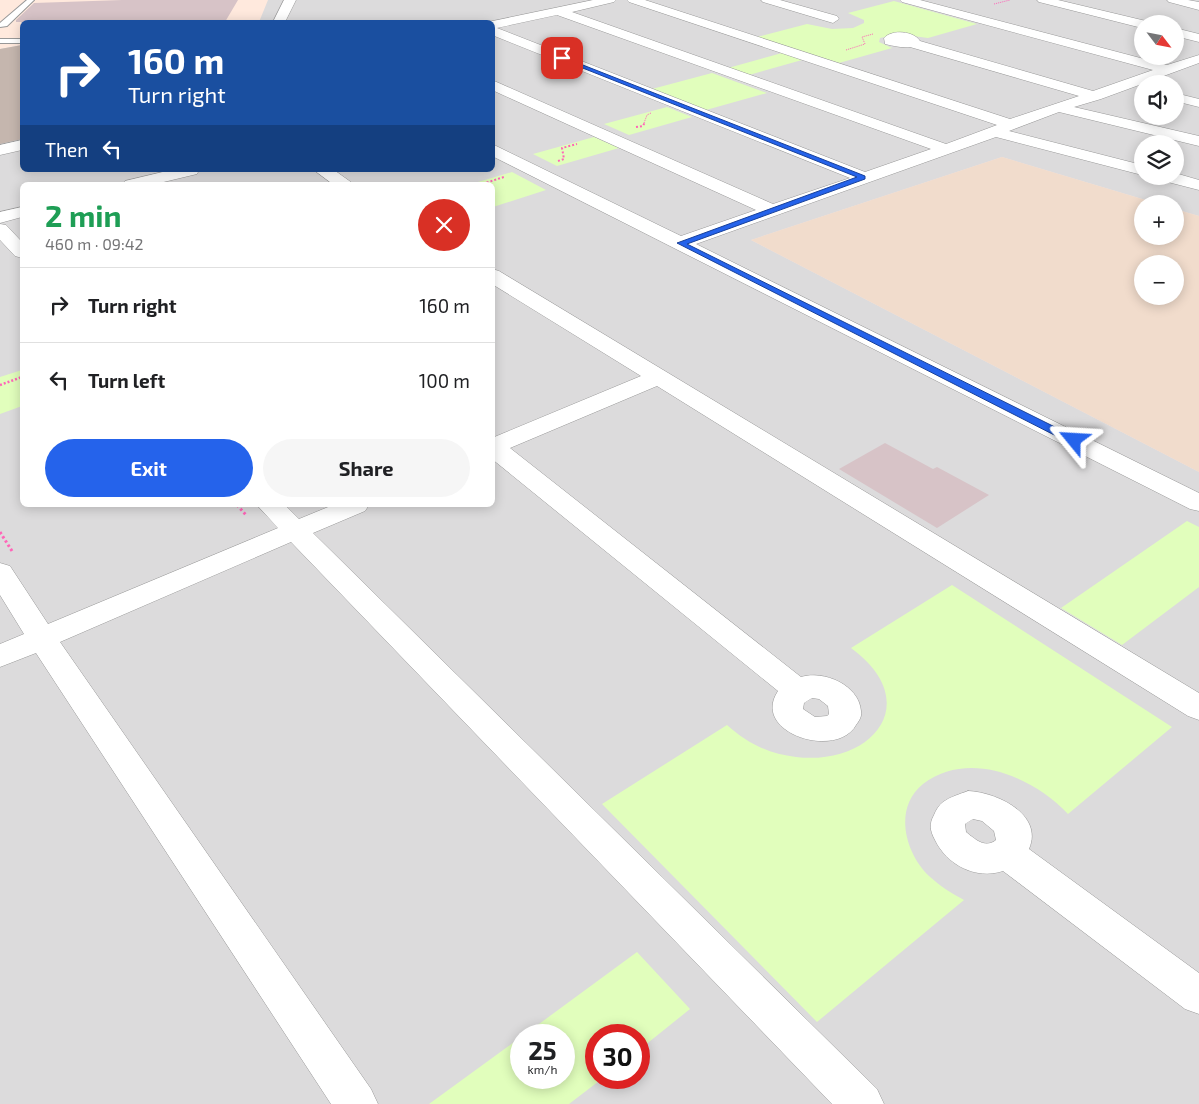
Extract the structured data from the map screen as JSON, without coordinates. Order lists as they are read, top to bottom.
{
  "north": "bottom right",
  "page": {
    "map_buttons": ["+", "−"],
    "turn": ["160 m", "Turn right"],
    "then": "Then",
    "heading": ["2 min", "460 m · 09:42"],
    "list": [
      {
        "name": "Turn right",
        "value": "160 m"
      },
      {
        "name": "Turn left",
        "value": "100 m"
      }
    ],
    "buttons": ["Exit", "Share"],
    "speed": "25 km/h",
    "limit": "30"
  }
}
